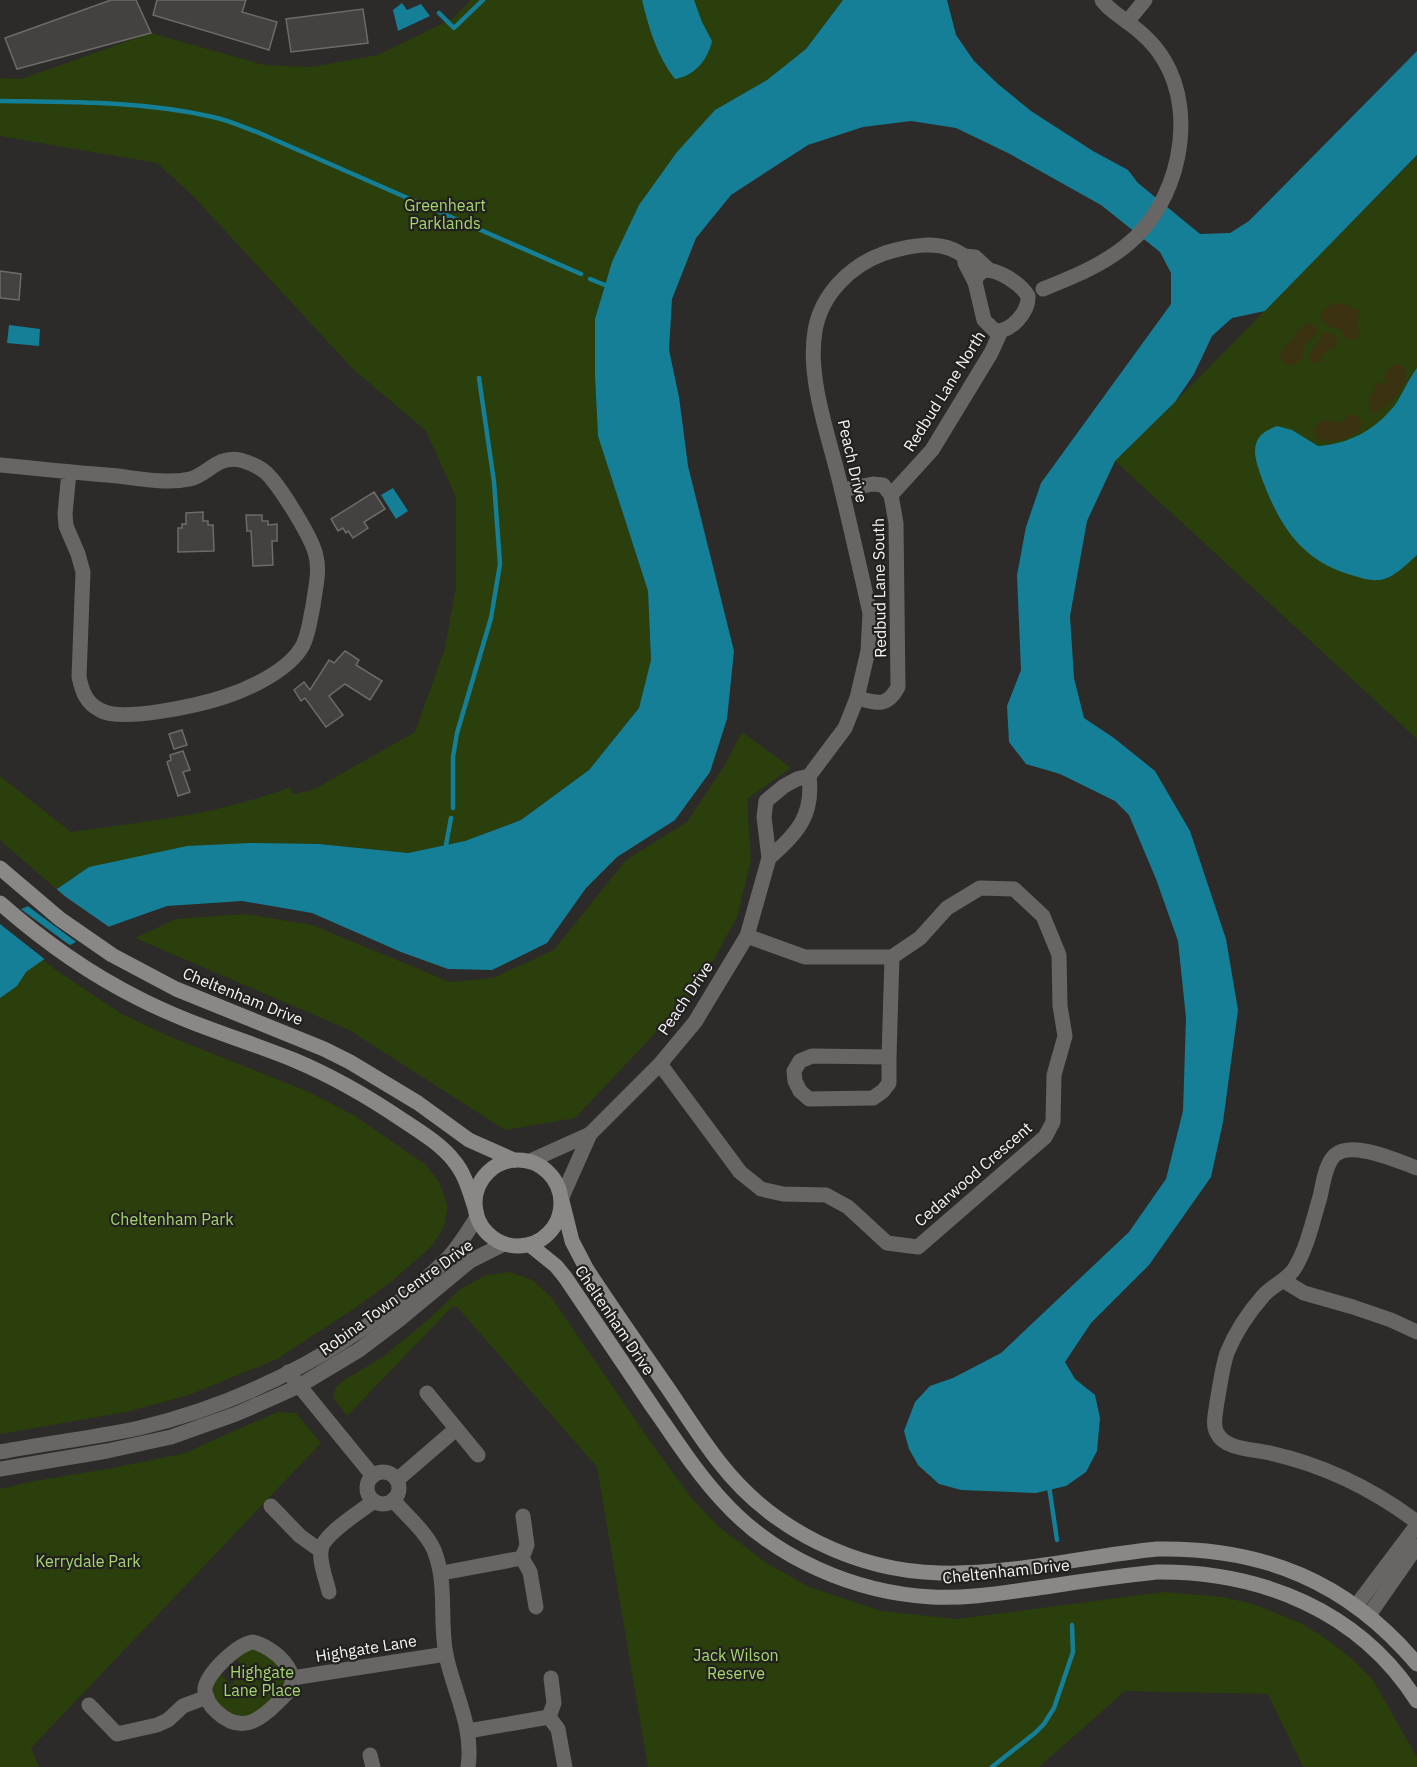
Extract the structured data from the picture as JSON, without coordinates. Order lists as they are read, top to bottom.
{
  "streets": {
    "main road": ["Cheltenham Drive"],
    "street": [
      "Redbud Lane North",
      "Peach Drive",
      "Redbud Lane South",
      "Cedarwood Crescent",
      "Robina Town Centre Drive",
      "Highgate Lane"
    ]
  },
  "crossings": [
    ["Redbud Lane North", "Peach Drive"],
    ["Redbud Lane North", "Redbud Lane South"],
    ["Peach Drive", "Redbud Lane South"],
    ["Peach Drive", "Cheltenham Drive"],
    ["Peach Drive", "Cedarwood Crescent"],
    ["Peach Drive", "Robina Town Centre Drive"],
    ["Cheltenham Drive", "Robina Town Centre Drive"]
  ],
  "parks": [
    "Greenheart Parklands",
    "Cheltenham Park",
    "Kerrydale Park",
    "Jack Wilson Reserve",
    "Highgate Lane Place"
  ]
}
